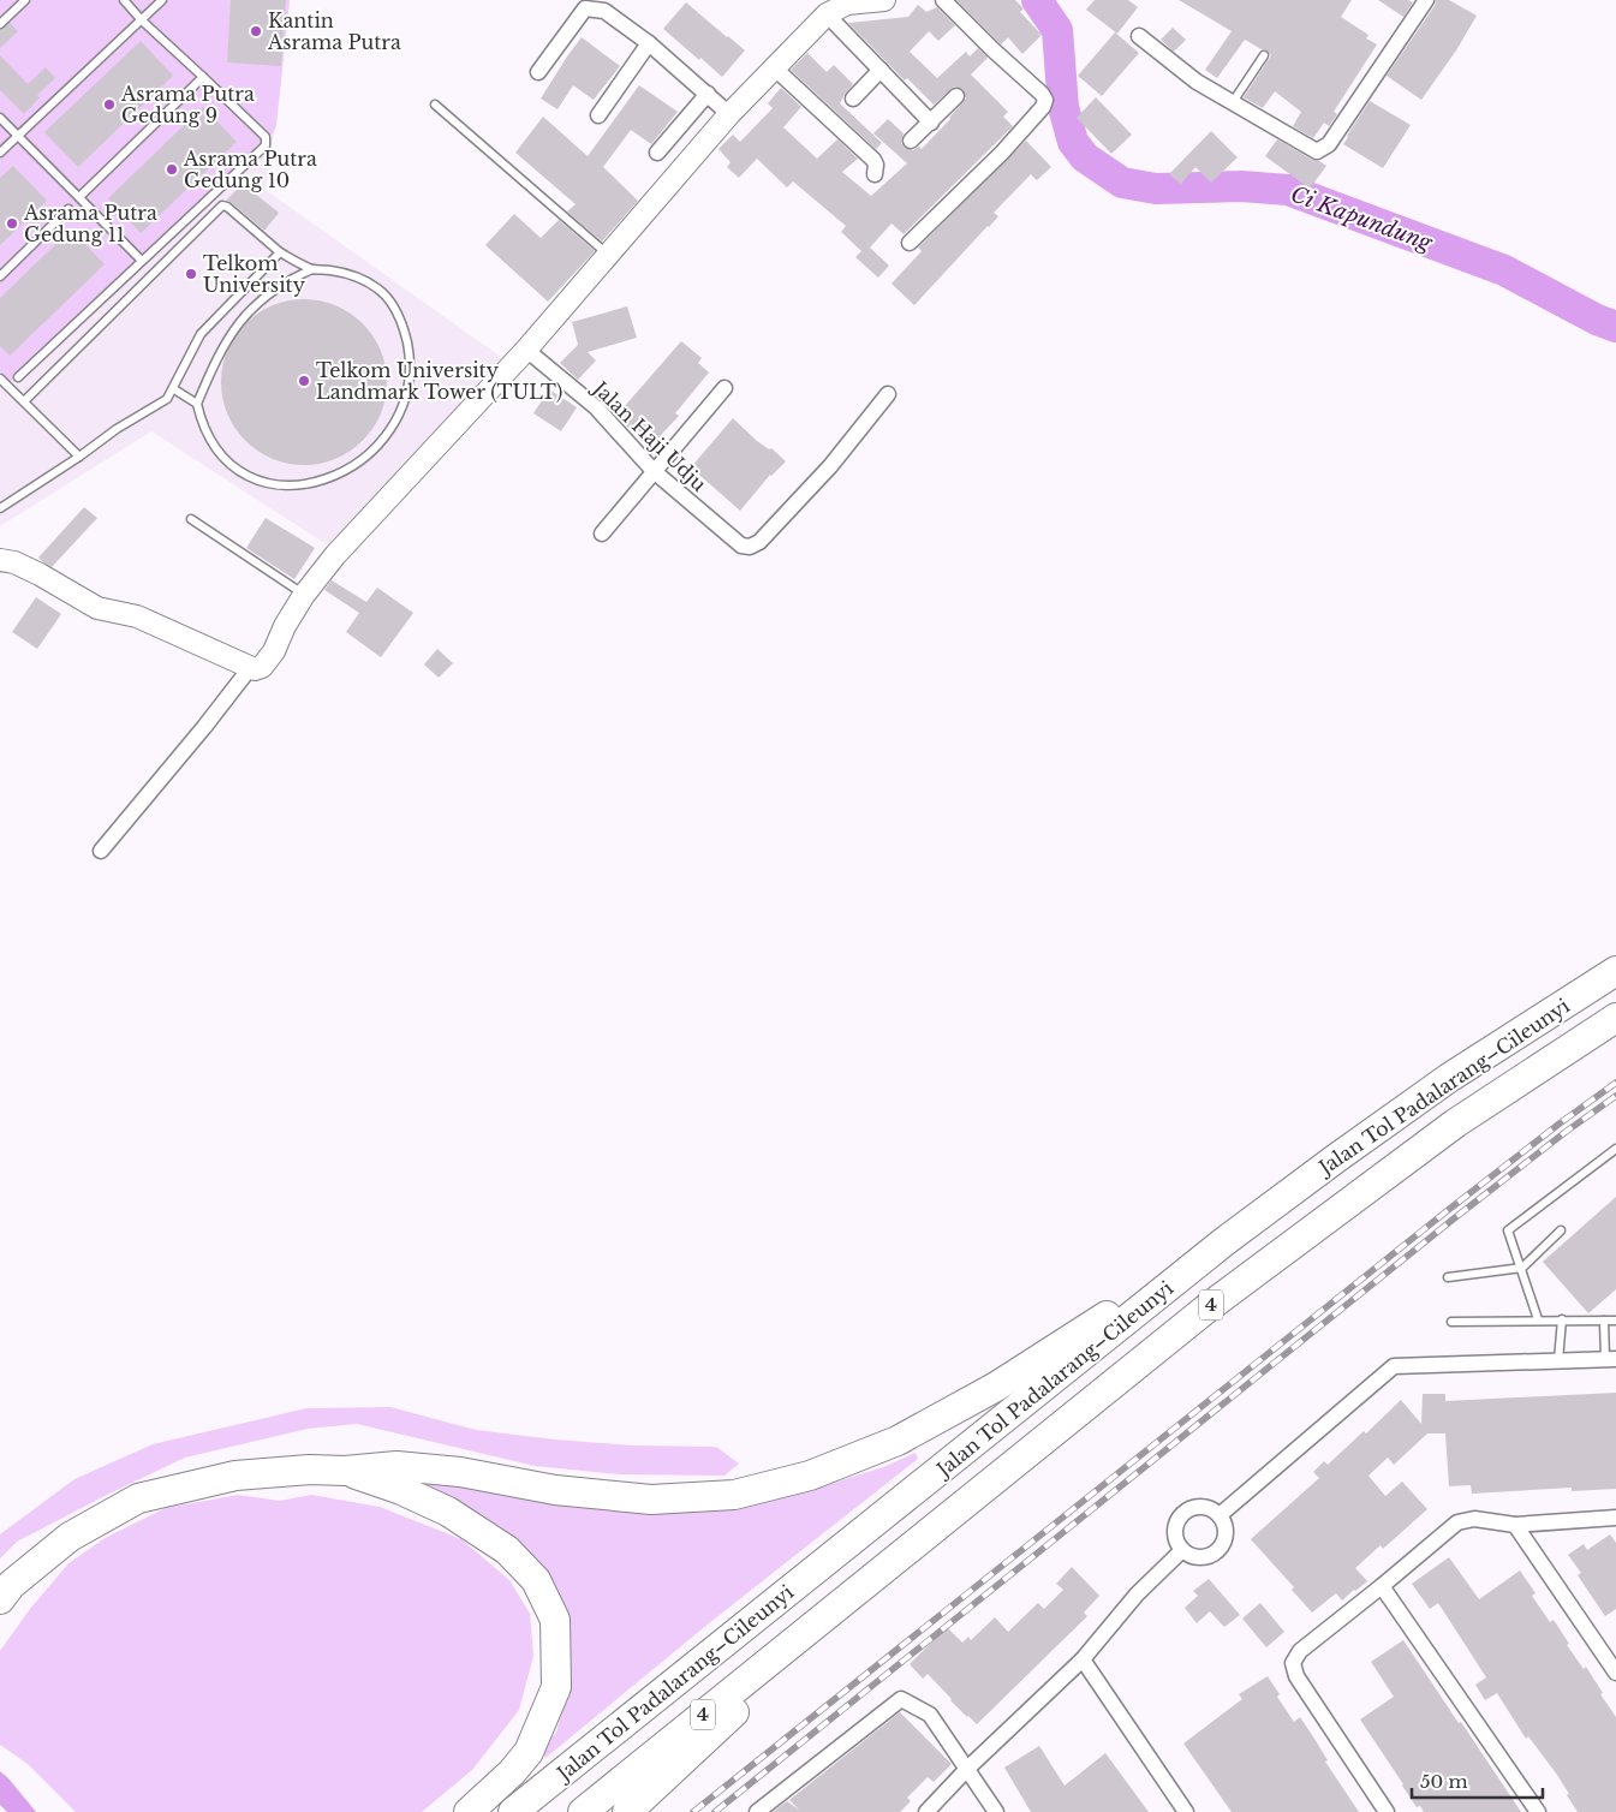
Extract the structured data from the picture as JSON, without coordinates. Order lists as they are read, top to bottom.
{
  "streets": {
    "highway": ["Jalan Tol Padalarang–Cileunyi", "4"],
    "street": ["Jalan Haji Udju"]
  },
  "water": ["Ci Kapundung"],
  "places": [
    "Kantin Asrama Putra",
    "Asrama Putra Gedung 9",
    "Asrama Putra Gedung 10",
    "Asrama Putra Gedung 11",
    "Telkom University",
    "Telkom University Landmark Tower (TULT)"
  ],
  "scale_bar": "50 m"
}
